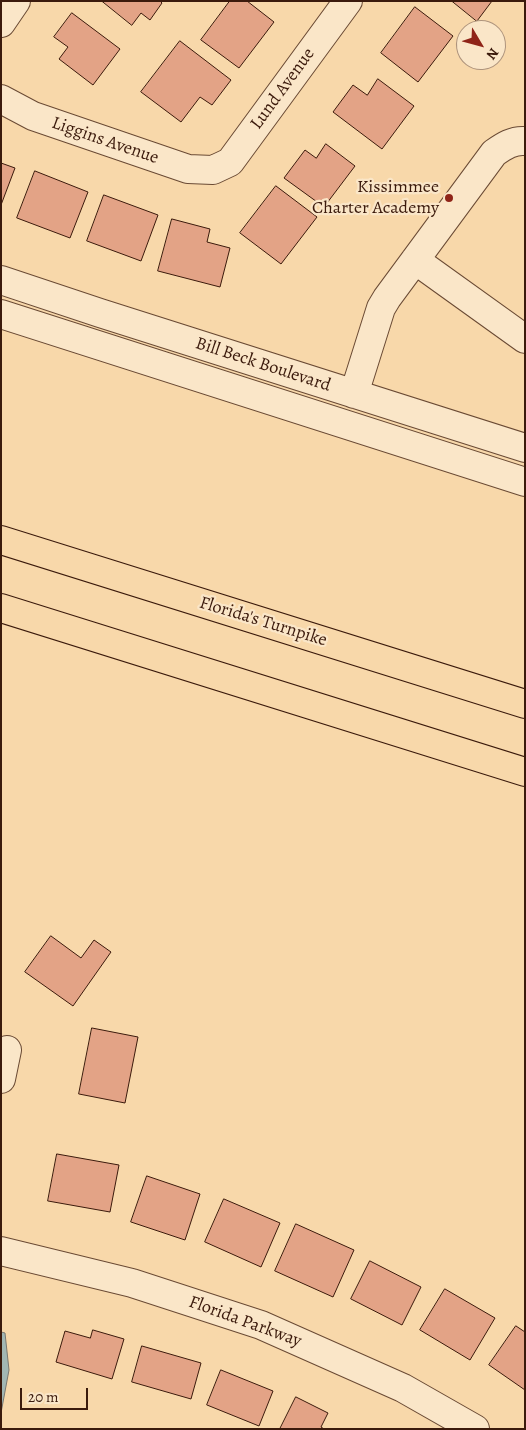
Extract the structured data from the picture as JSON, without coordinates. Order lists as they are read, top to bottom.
{
  "streets": {
    "highway": ["Florida's Turnpike"],
    "street": [
      "Lund Avenue",
      "Liggins Avenue",
      "Bill Beck Boulevard",
      "Florida Parkway"
    ]
  },
  "crossings": [
    ["Lund Avenue", "Liggins Avenue"]
  ],
  "places": ["Kissimmee Charter Academy"],
  "scale_bar": "20 m",
  "north": "bottom right"
}
